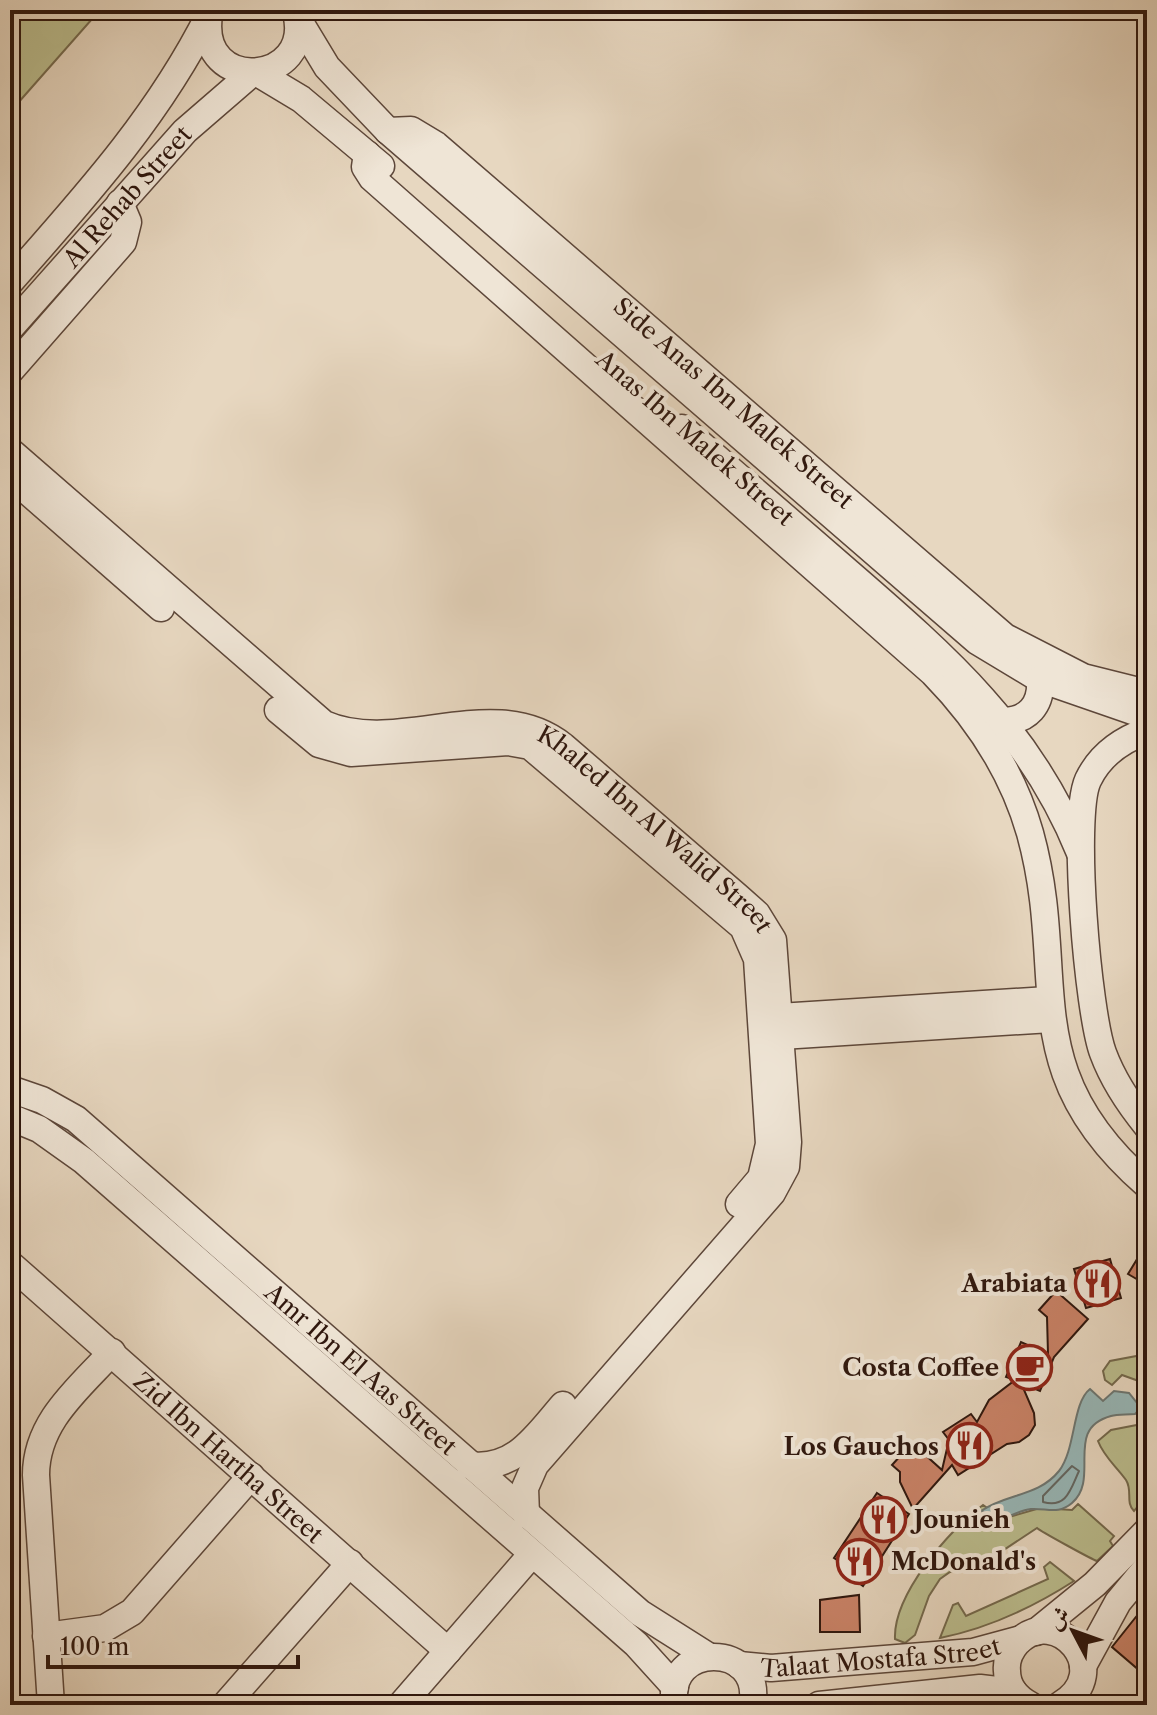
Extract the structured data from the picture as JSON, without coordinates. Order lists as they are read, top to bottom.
{
  "streets": {
    "street": [
      "Al Rehab Street",
      "Side Anas Ibn Malek Street",
      "Anas Ibn Malek Street",
      "Khaled Ibn Al Walid Street",
      "Amr Ibn El Aas Street",
      "Zid Ibn Hartha Street",
      "Talaat Mostafa Street"
    ]
  },
  "crossings": [
    ["Al Rehab Street", "Anas Ibn Malek Street"],
    ["Side Anas Ibn Malek Street", "Anas Ibn Malek Street"],
    ["Khaled Ibn Al Walid Street", "Amr Ibn El Aas Street"],
    ["Amr Ibn El Aas Street", "Talaat Mostafa Street"]
  ],
  "places": {
    "restaurant": [
      "Arabiata",
      "Los Gauchos",
      "Jounieh",
      "McDonald's"
    ],
    "cafe": ["Costa Coffee"]
  },
  "scale_bar": "100 m",
  "north": "top left"
}
